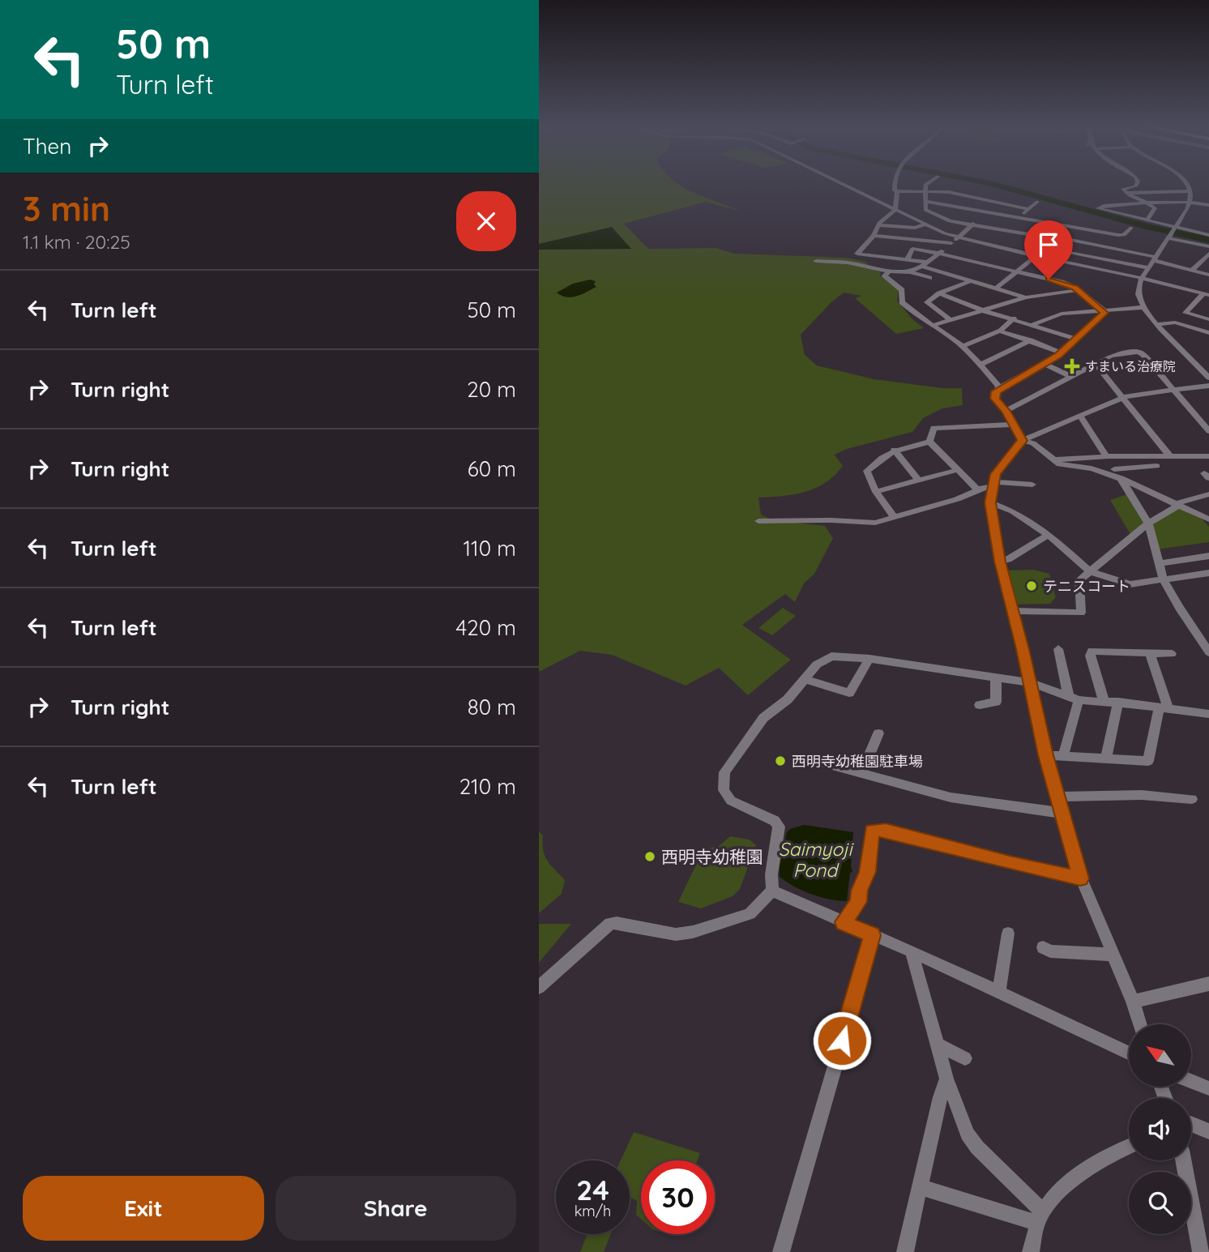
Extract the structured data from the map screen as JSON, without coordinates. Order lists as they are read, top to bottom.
{
  "water": ["Saimyoji Pond"],
  "places": {
    "health": ["すまいる治療院"],
    "other": ["テニスコート", "西明寺幼稚園駐車場", "西明寺幼稚園"]
  },
  "north": "top left",
  "page": {
    "turn": ["50 m", "Turn left"],
    "then": "Then",
    "heading": ["3 min", "1.1 km · 20:25"],
    "list": [
      {
        "name": "Turn left",
        "value": "50 m"
      },
      {
        "name": "Turn right",
        "value": "20 m"
      },
      {
        "name": "Turn right",
        "value": "60 m"
      },
      {
        "name": "Turn left",
        "value": "110 m"
      },
      {
        "name": "Turn left",
        "value": "420 m"
      },
      {
        "name": "Turn right",
        "value": "80 m"
      },
      {
        "name": "Turn left",
        "value": "210 m"
      }
    ],
    "speed": "24 km/h",
    "limit": "30",
    "buttons": ["Exit", "Share"]
  }
}
